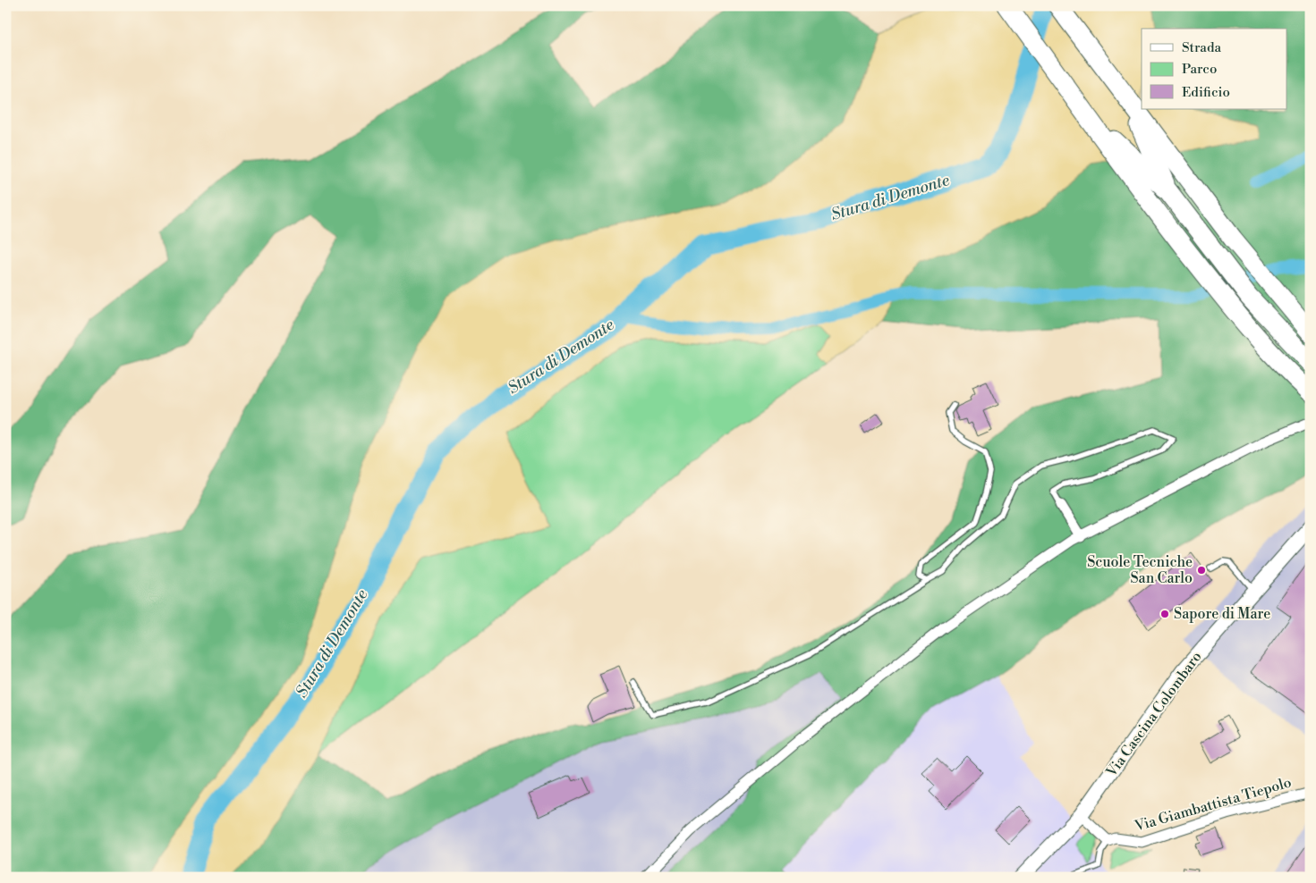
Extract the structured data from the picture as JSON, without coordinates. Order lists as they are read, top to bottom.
{
  "streets": {
    "main road": ["Via Cascina Colombaro"],
    "street": ["Via Giambattista Tiepolo"]
  },
  "water": ["Stura di Demonte"],
  "places": ["Scuole Tecniche San Carlo", "Sapore di Mare"],
  "legend": ["Strada", "Parco", "Edificio"]
}
